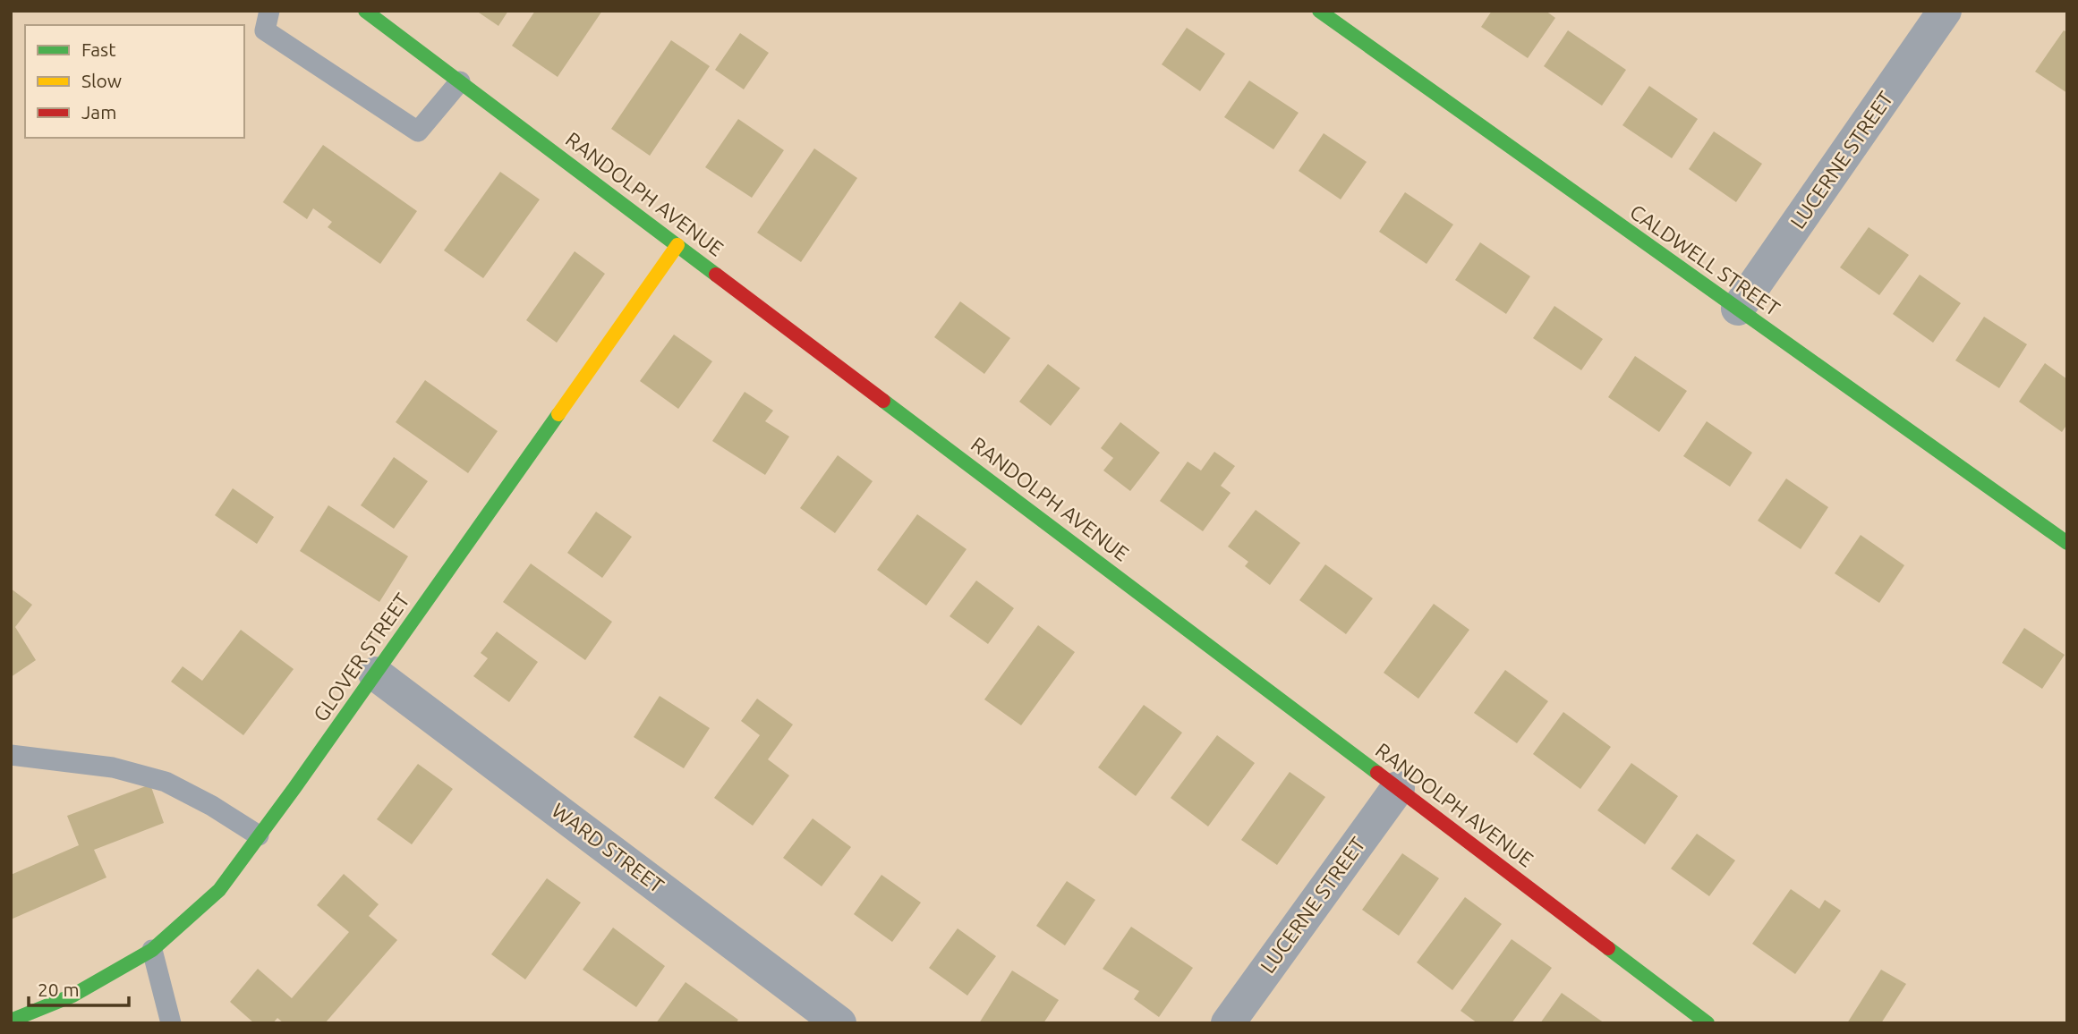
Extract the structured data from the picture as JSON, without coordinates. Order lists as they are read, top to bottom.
{
  "streets": {
    "street": [
      "LUCERNE STREET",
      "RANDOLPH AVENUE",
      "CALDWELL STREET",
      "GLOVER STREET",
      "WARD STREET"
    ]
  },
  "crossings": [
    ["LUCERNE STREET", "RANDOLPH AVENUE"],
    ["LUCERNE STREET", "CALDWELL STREET"],
    ["RANDOLPH AVENUE", "GLOVER STREET"],
    ["GLOVER STREET", "WARD STREET"]
  ],
  "legend": ["Fast", "Slow", "Jam"],
  "scale_bar": "20 m"
}
